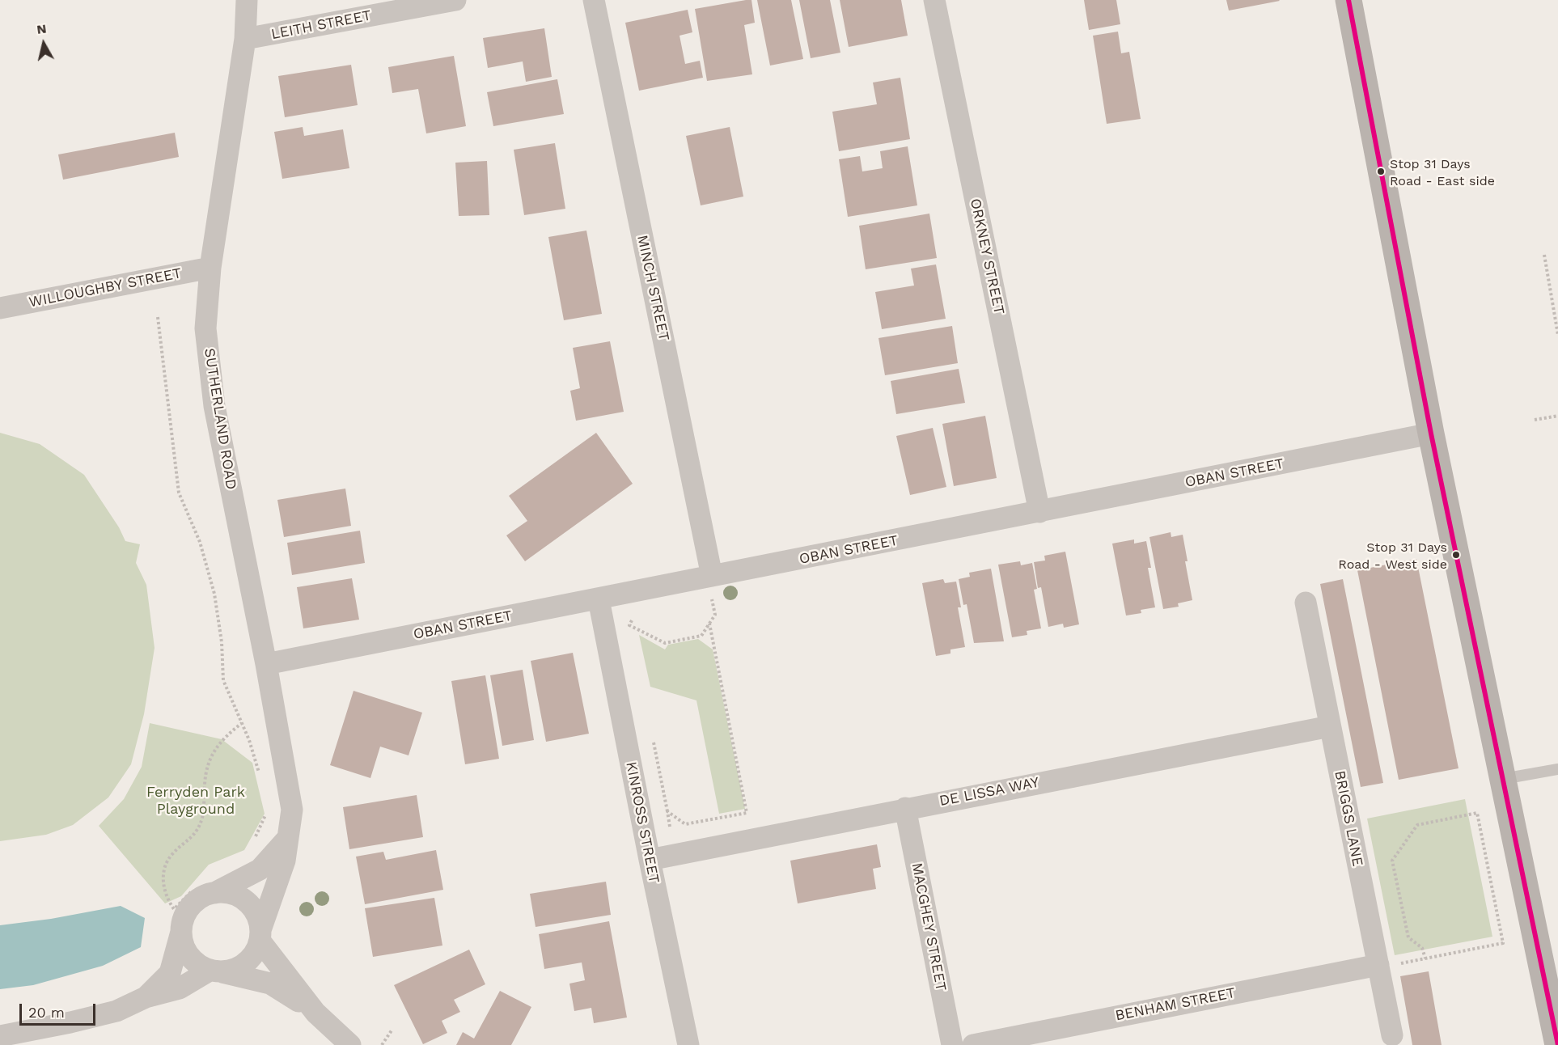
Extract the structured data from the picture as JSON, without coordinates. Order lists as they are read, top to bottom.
{
  "streets": {
    "street": [
      "LEITH STREET",
      "ORKNEY STREET",
      "WILLOUGHBY STREET",
      "MINCH STREET",
      "SUTHERLAND ROAD",
      "OBAN STREET",
      "DE LISSA WAY",
      "BRIGGS LANE",
      "KINROSS STREET",
      "MACGHEY STREET",
      "BENHAM STREET"
    ]
  },
  "crossings": [
    ["LEITH STREET", "SUTHERLAND ROAD"],
    ["ORKNEY STREET", "OBAN STREET"],
    ["WILLOUGHBY STREET", "SUTHERLAND ROAD"],
    ["MINCH STREET", "OBAN STREET"],
    ["SUTHERLAND ROAD", "OBAN STREET"],
    ["OBAN STREET", "KINROSS STREET"],
    ["DE LISSA WAY", "BRIGGS LANE"],
    ["DE LISSA WAY", "KINROSS STREET"],
    ["DE LISSA WAY", "MACGHEY STREET"],
    ["BRIGGS LANE", "BENHAM STREET"]
  ],
  "parks": ["Ferryden Park Playground"],
  "places": ["Stop 31 Days Road - East side", "Stop 31 Days Road - West side"],
  "scale_bar": "20 m",
  "north": "top"
}
